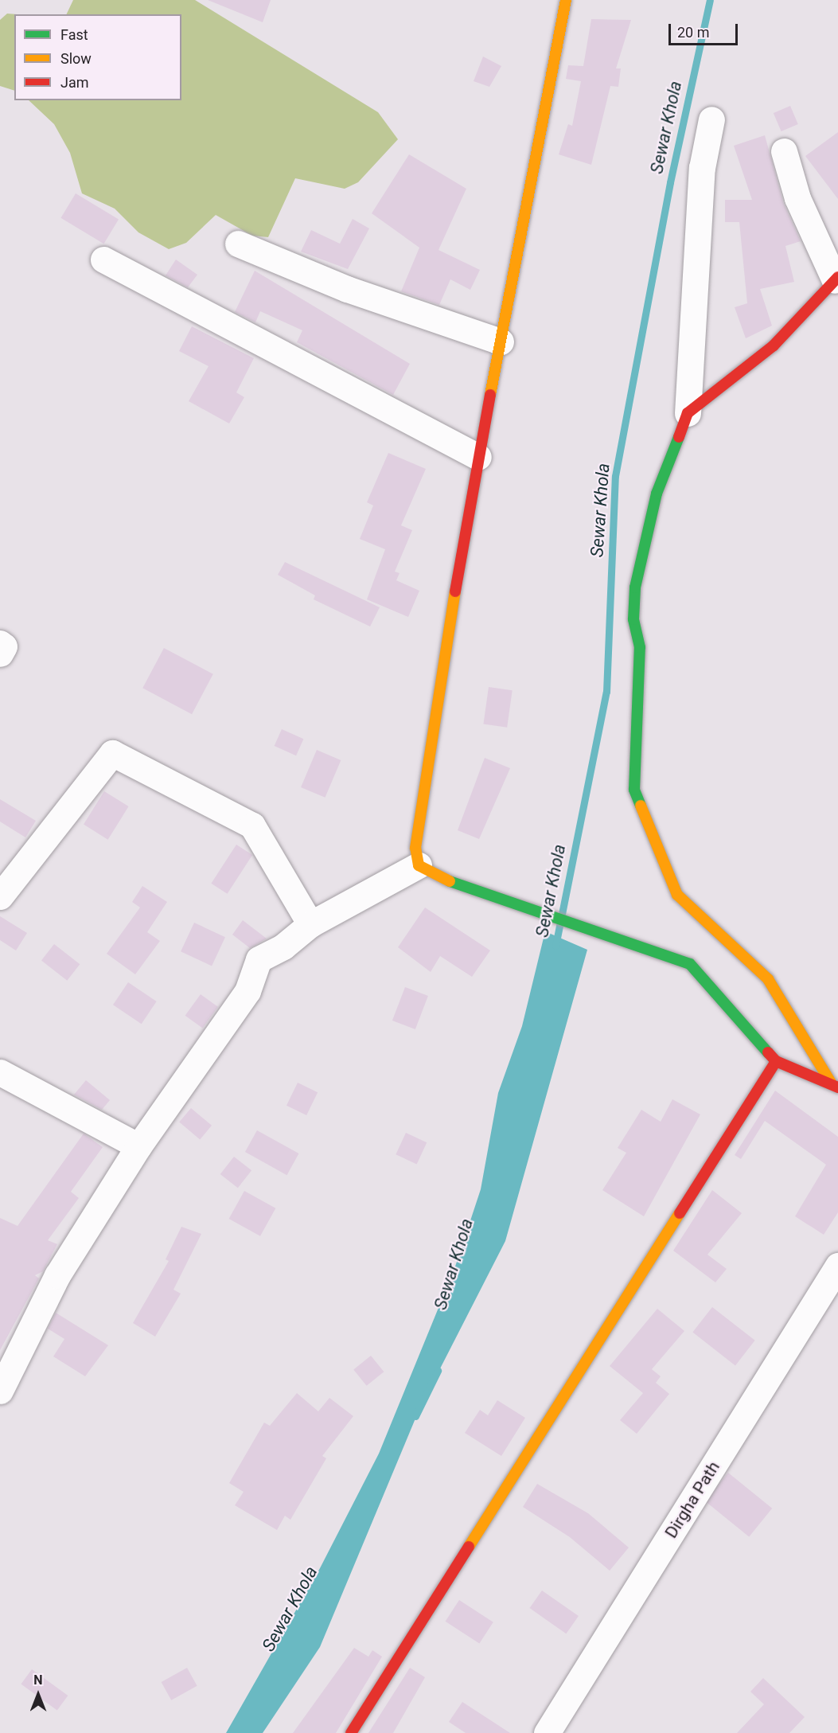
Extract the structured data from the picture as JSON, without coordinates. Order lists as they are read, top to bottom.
{
  "streets": {
    "street": ["Dirgha Path"]
  },
  "water": ["Sewar Khola"],
  "legend": ["Fast", "Slow", "Jam"],
  "scale_bar": "20 m",
  "north": "top"
}
